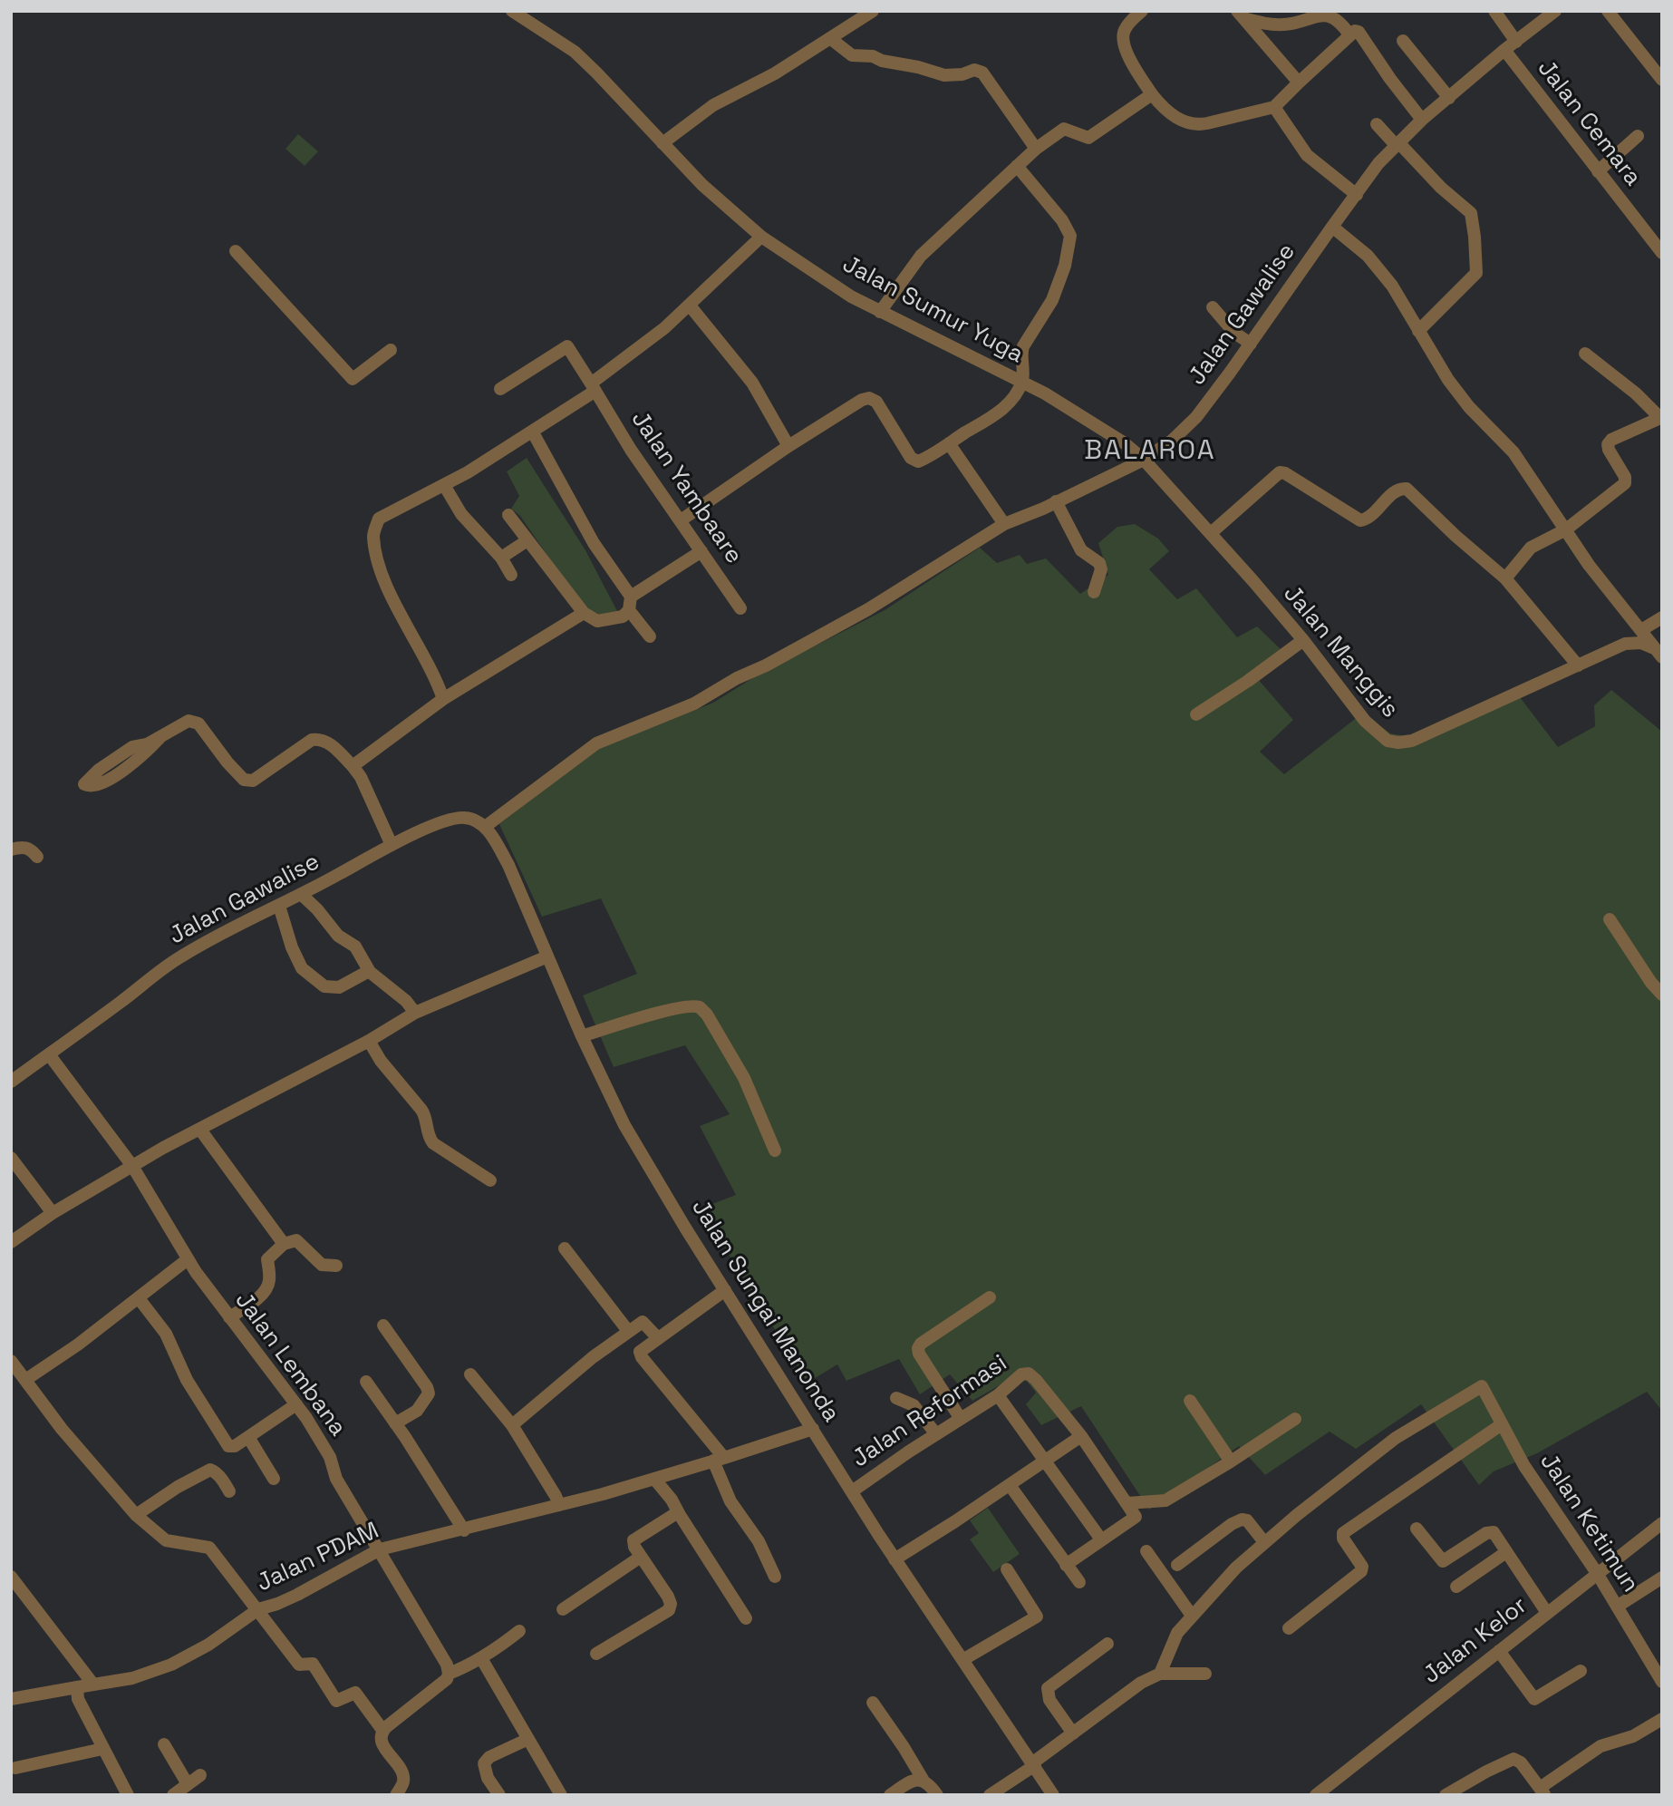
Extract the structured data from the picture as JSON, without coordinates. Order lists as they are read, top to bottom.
{
  "streets": {
    "street": [
      "Jalan Cemara",
      "Jalan Sumur Yuga",
      "Jalan Gawalise",
      "Jalan Yambaare",
      "Jalan Manggis",
      "Jalan Sungai Manonda",
      "Jalan Lembana",
      "Jalan Reformasi",
      "Jalan Ketimun",
      "Jalan PDAM",
      "Jalan Kelor"
    ]
  },
  "crossings": [
    ["Jalan Cemara", "Jalan Gawalise"],
    ["Jalan Sumur Yuga", "Jalan Gawalise"],
    ["Jalan Sumur Yuga", "Jalan Manggis"],
    ["Jalan Gawalise", "Jalan Manggis"],
    ["Jalan Gawalise", "Jalan Sungai Manonda"],
    ["Jalan Gawalise", "Jalan Lembana"],
    ["Jalan Sungai Manonda", "Jalan Reformasi"],
    ["Jalan Sungai Manonda", "Jalan PDAM"],
    ["Jalan Lembana", "Jalan PDAM"],
    ["Jalan Ketimun", "Jalan Kelor"]
  ],
  "districts": ["BALAROA"]
}
